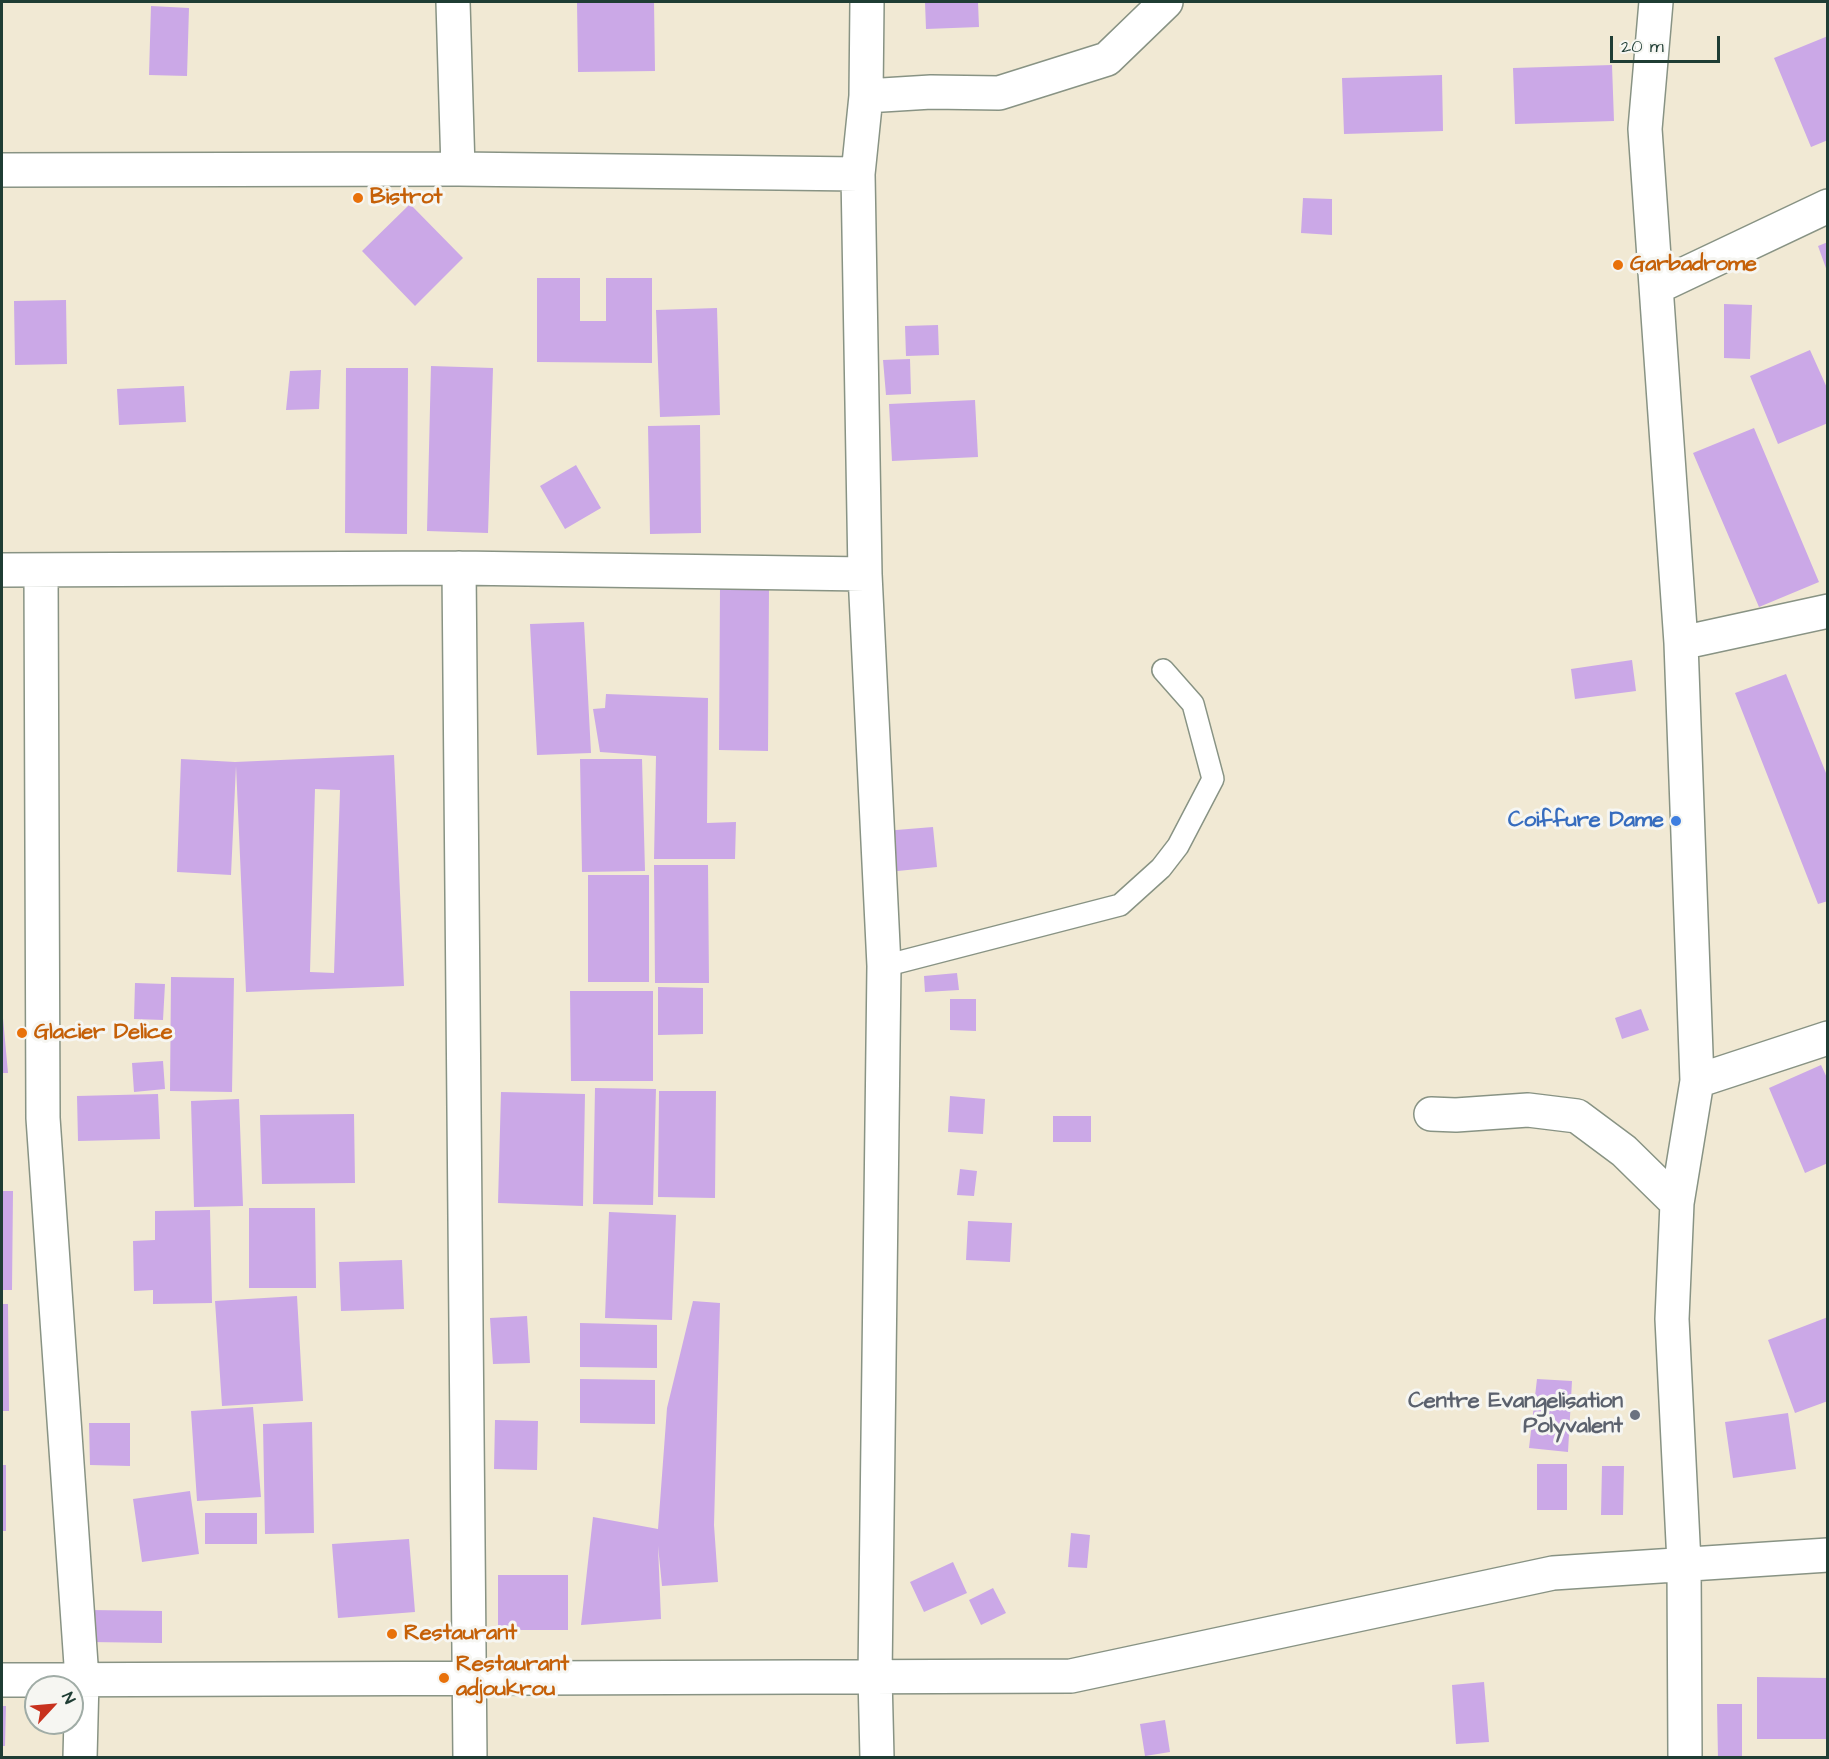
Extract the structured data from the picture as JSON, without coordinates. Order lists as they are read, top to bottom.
{
  "places": [
    "Bistrot",
    "Garbadrome",
    "Coiffure Dame",
    "Glacier Delice",
    "Centre Evangelisation Polyvalent",
    "Restaurant",
    "Restaurant adjoukrou"
  ],
  "scale_bar": "20 m",
  "north": "top right"
}
